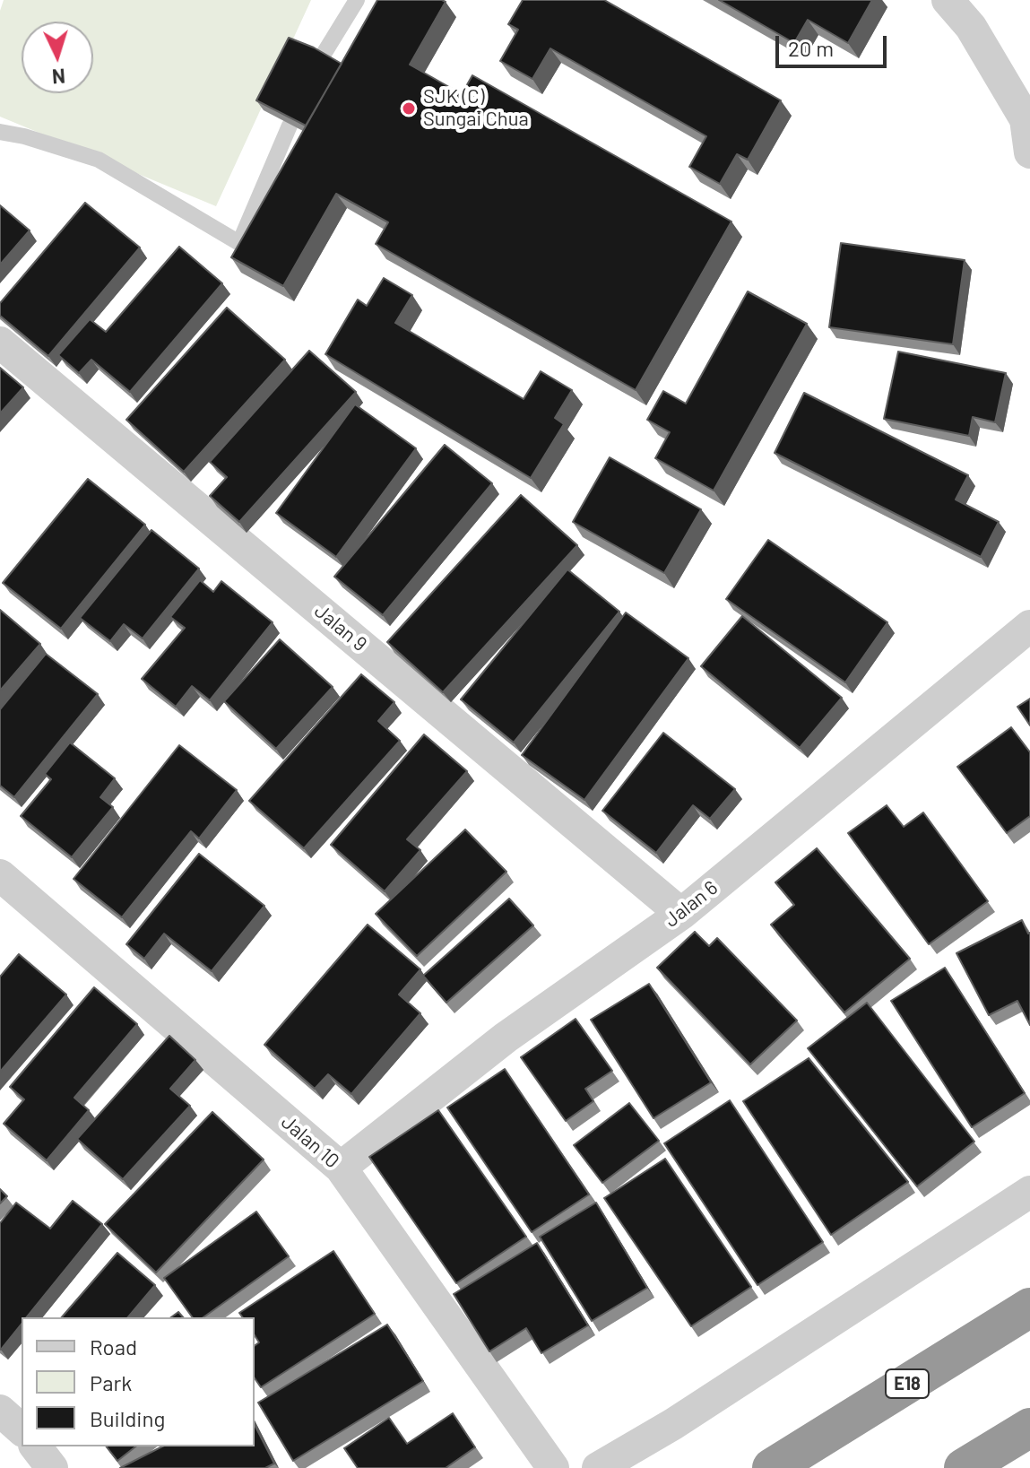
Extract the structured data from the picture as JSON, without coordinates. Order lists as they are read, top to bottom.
{
  "streets": {
    "highway": ["E18"],
    "street": ["Jalan 9", "Jalan 6", "Jalan 10"]
  },
  "crossings": [
    ["Jalan 9", "Jalan 6"],
    ["Jalan 6", "Jalan 10"]
  ],
  "places": ["SJK (C) Sungai Chua"],
  "legend": ["Road", "Park", "Building"],
  "scale_bar": "20 m",
  "north": "bottom"
}
